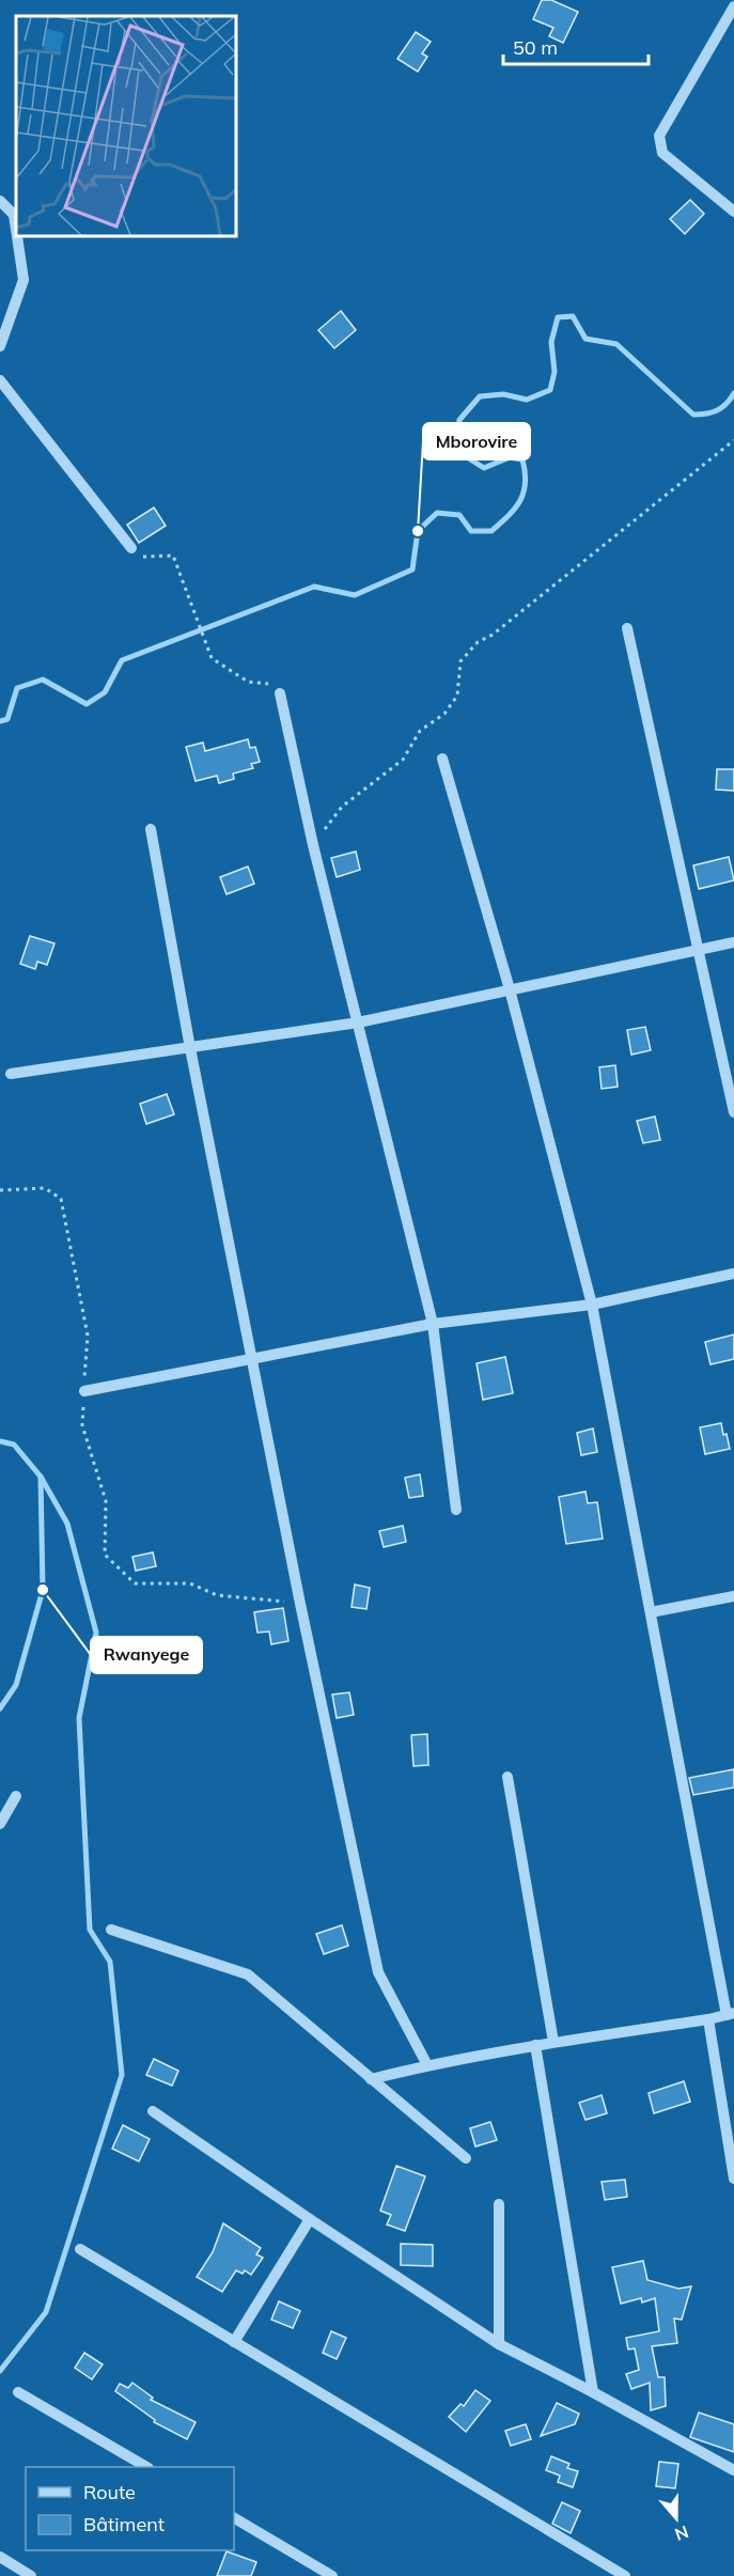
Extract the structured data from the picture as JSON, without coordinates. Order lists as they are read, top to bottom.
{
  "places": ["Mborovire", "Rwanyege"],
  "legend": ["Route", "Bâtiment"],
  "scale_bar": "50 m",
  "north": "bottom"
}
